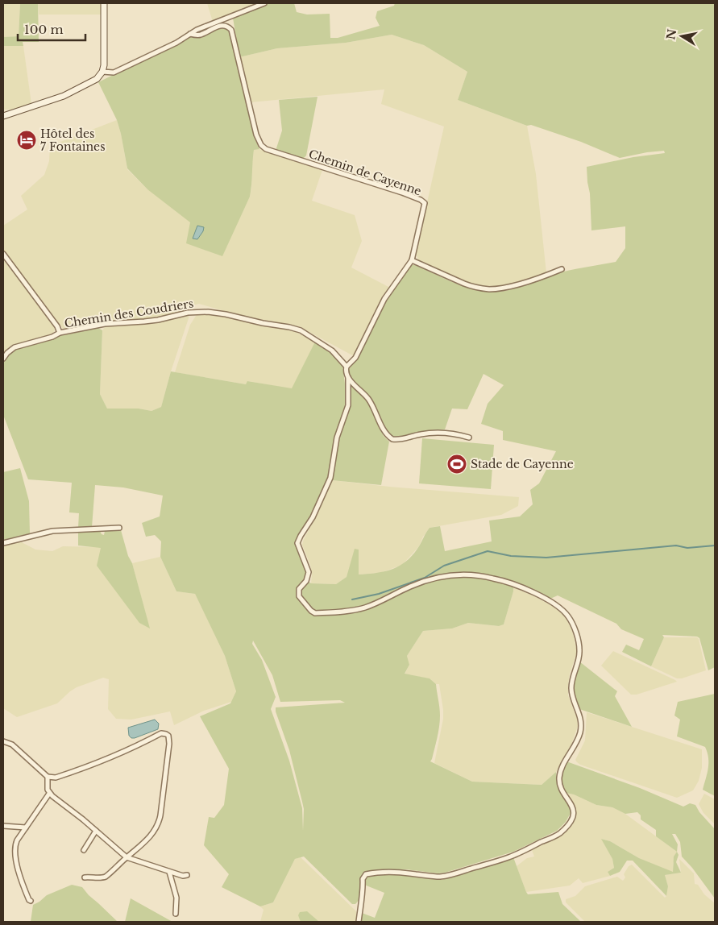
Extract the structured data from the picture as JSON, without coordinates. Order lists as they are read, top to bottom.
{
  "streets": {
    "street": ["Chemin de Cayenne", "Chemin des Coudriers"]
  },
  "crossings": [
    ["Chemin de Cayenne", "Chemin des Coudriers"]
  ],
  "places": {
    "hotel": ["Hôtel des 7 Fontaines"],
    "sports": ["Stade de Cayenne"]
  },
  "scale_bar": "100 m",
  "north": "left"
}
